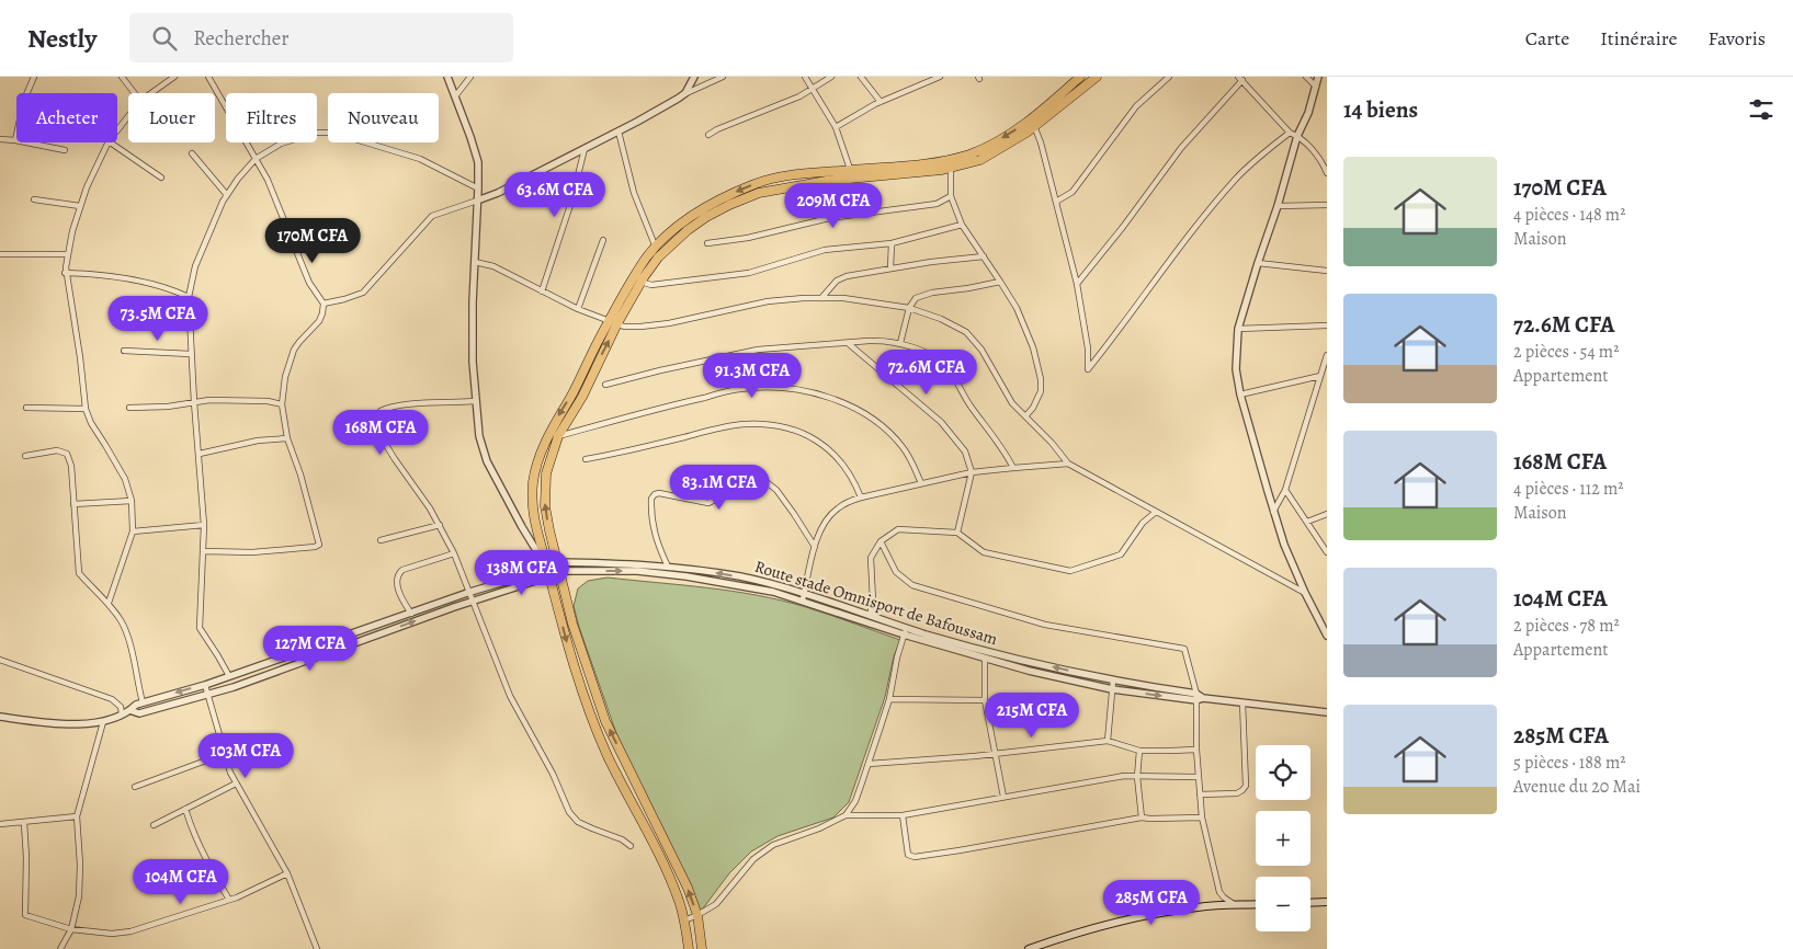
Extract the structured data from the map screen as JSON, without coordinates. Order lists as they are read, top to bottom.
{
  "streets": {
    "street": ["Route stade Omnisport de Bafoussam"]
  },
  "page": {
    "header": "Nestly",
    "search": "Rechercher",
    "nav": ["Carte", "Itinéraire", "Favoris"],
    "heading": "14 biens",
    "chip": [
      "Acheter",
      "Louer",
      "Filtres",
      "Nouveau"
    ],
    "list": [
      {
        "name": "170M CFA",
        "note": "4 pièces · 148 m² · Maison"
      },
      {
        "name": "72.6M CFA",
        "note": "2 pièces · 54 m² · Appartement"
      },
      {
        "name": "168M CFA",
        "note": "4 pièces · 112 m² · Maison"
      },
      {
        "name": "104M CFA",
        "note": "2 pièces · 78 m² · Appartement"
      },
      {
        "name": "285M CFA",
        "note": "5 pièces · 188 m² · Avenue du 20 Mai"
      }
    ],
    "price": [
      "63.6M CFA",
      "209M CFA",
      "170M CFA",
      "73.5M CFA",
      "72.6M CFA",
      "91.3M CFA",
      "168M CFA",
      "83.1M CFA",
      "138M CFA",
      "127M CFA",
      "215M CFA",
      "103M CFA",
      "104M CFA",
      "285M CFA"
    ],
    "map_buttons": ["+", "−"]
  }
}
